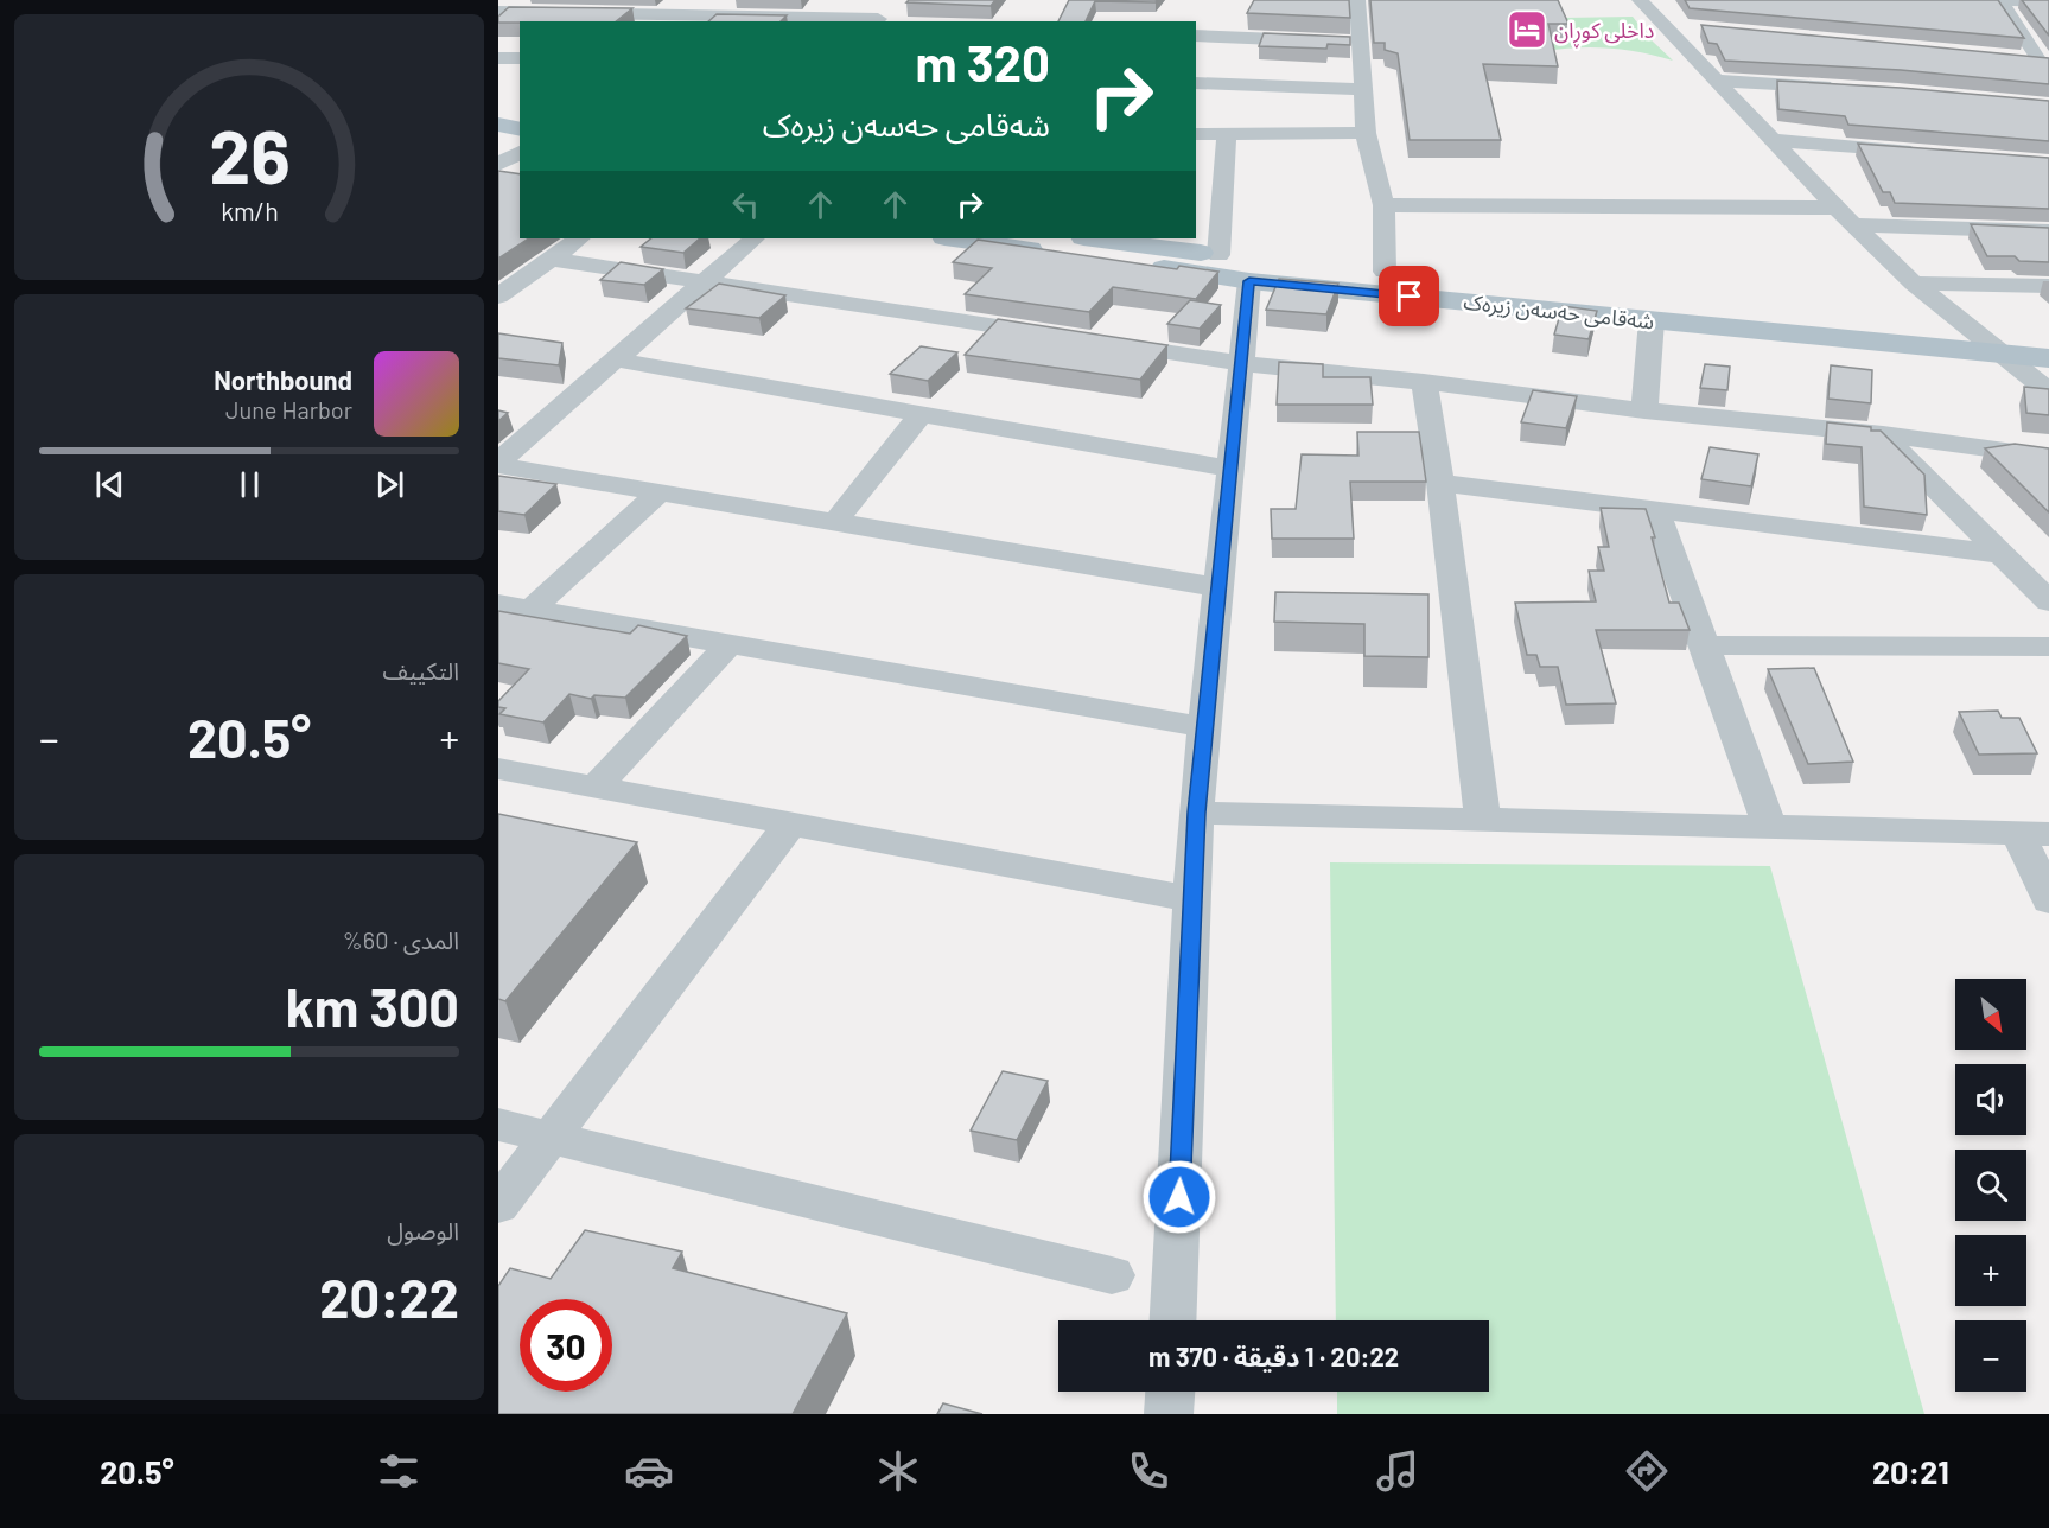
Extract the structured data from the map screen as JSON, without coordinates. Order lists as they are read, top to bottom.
{
  "streets": {
    "main road": ["شەقامی حەسەن زیرەک"]
  },
  "places": {
    "hotel": ["داخلی کوڕان"]
  },
  "north": "bottom right",
  "page": {
    "turn": ["320 m", "شەقامی حەسەن زیرەک"],
    "song": ["Northbound", "June Harbor"],
    "tile": [
      "التكييف",
      ["المدى · 60%", "300 km"],
      ["الوصول", "20:22"]
    ],
    "heat": ["−", "20.5°", "+"],
    "map_buttons": ["+", "−"],
    "limit": "30",
    "trip": "20:22 · 1 دقيقة · 370 m",
    "tabs": ["20:21", "20.5°"],
    "gauge": ["26", "km/h"]
  }
}
